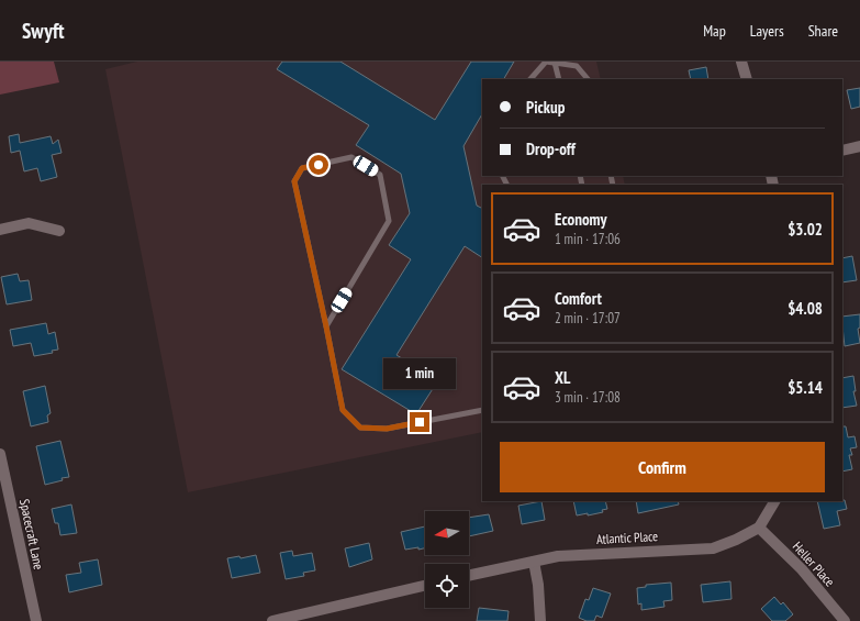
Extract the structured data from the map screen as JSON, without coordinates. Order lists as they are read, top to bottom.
{
  "streets": {
    "street": ["Spacecraft Lane", "Atlantic Place", "Heller Place"]
  },
  "crossings": [
    ["Atlantic Place", "Heller Place"]
  ],
  "north": "left",
  "page": {
    "header": "Swyft",
    "nav": ["Map", "Layers", "Share"],
    "banner": ["Pickup", "Drop-off"],
    "list": [
      {
        "name": "Economy",
        "note": "1 min · 17:06",
        "value": "$3.02"
      },
      {
        "name": "Comfort",
        "note": "2 min · 17:07",
        "value": "$4.08"
      },
      {
        "name": "XL",
        "note": "3 min · 17:08",
        "value": "$5.14"
      }
    ],
    "bubble": "1 min",
    "buttons": "Confirm"
  }
}
